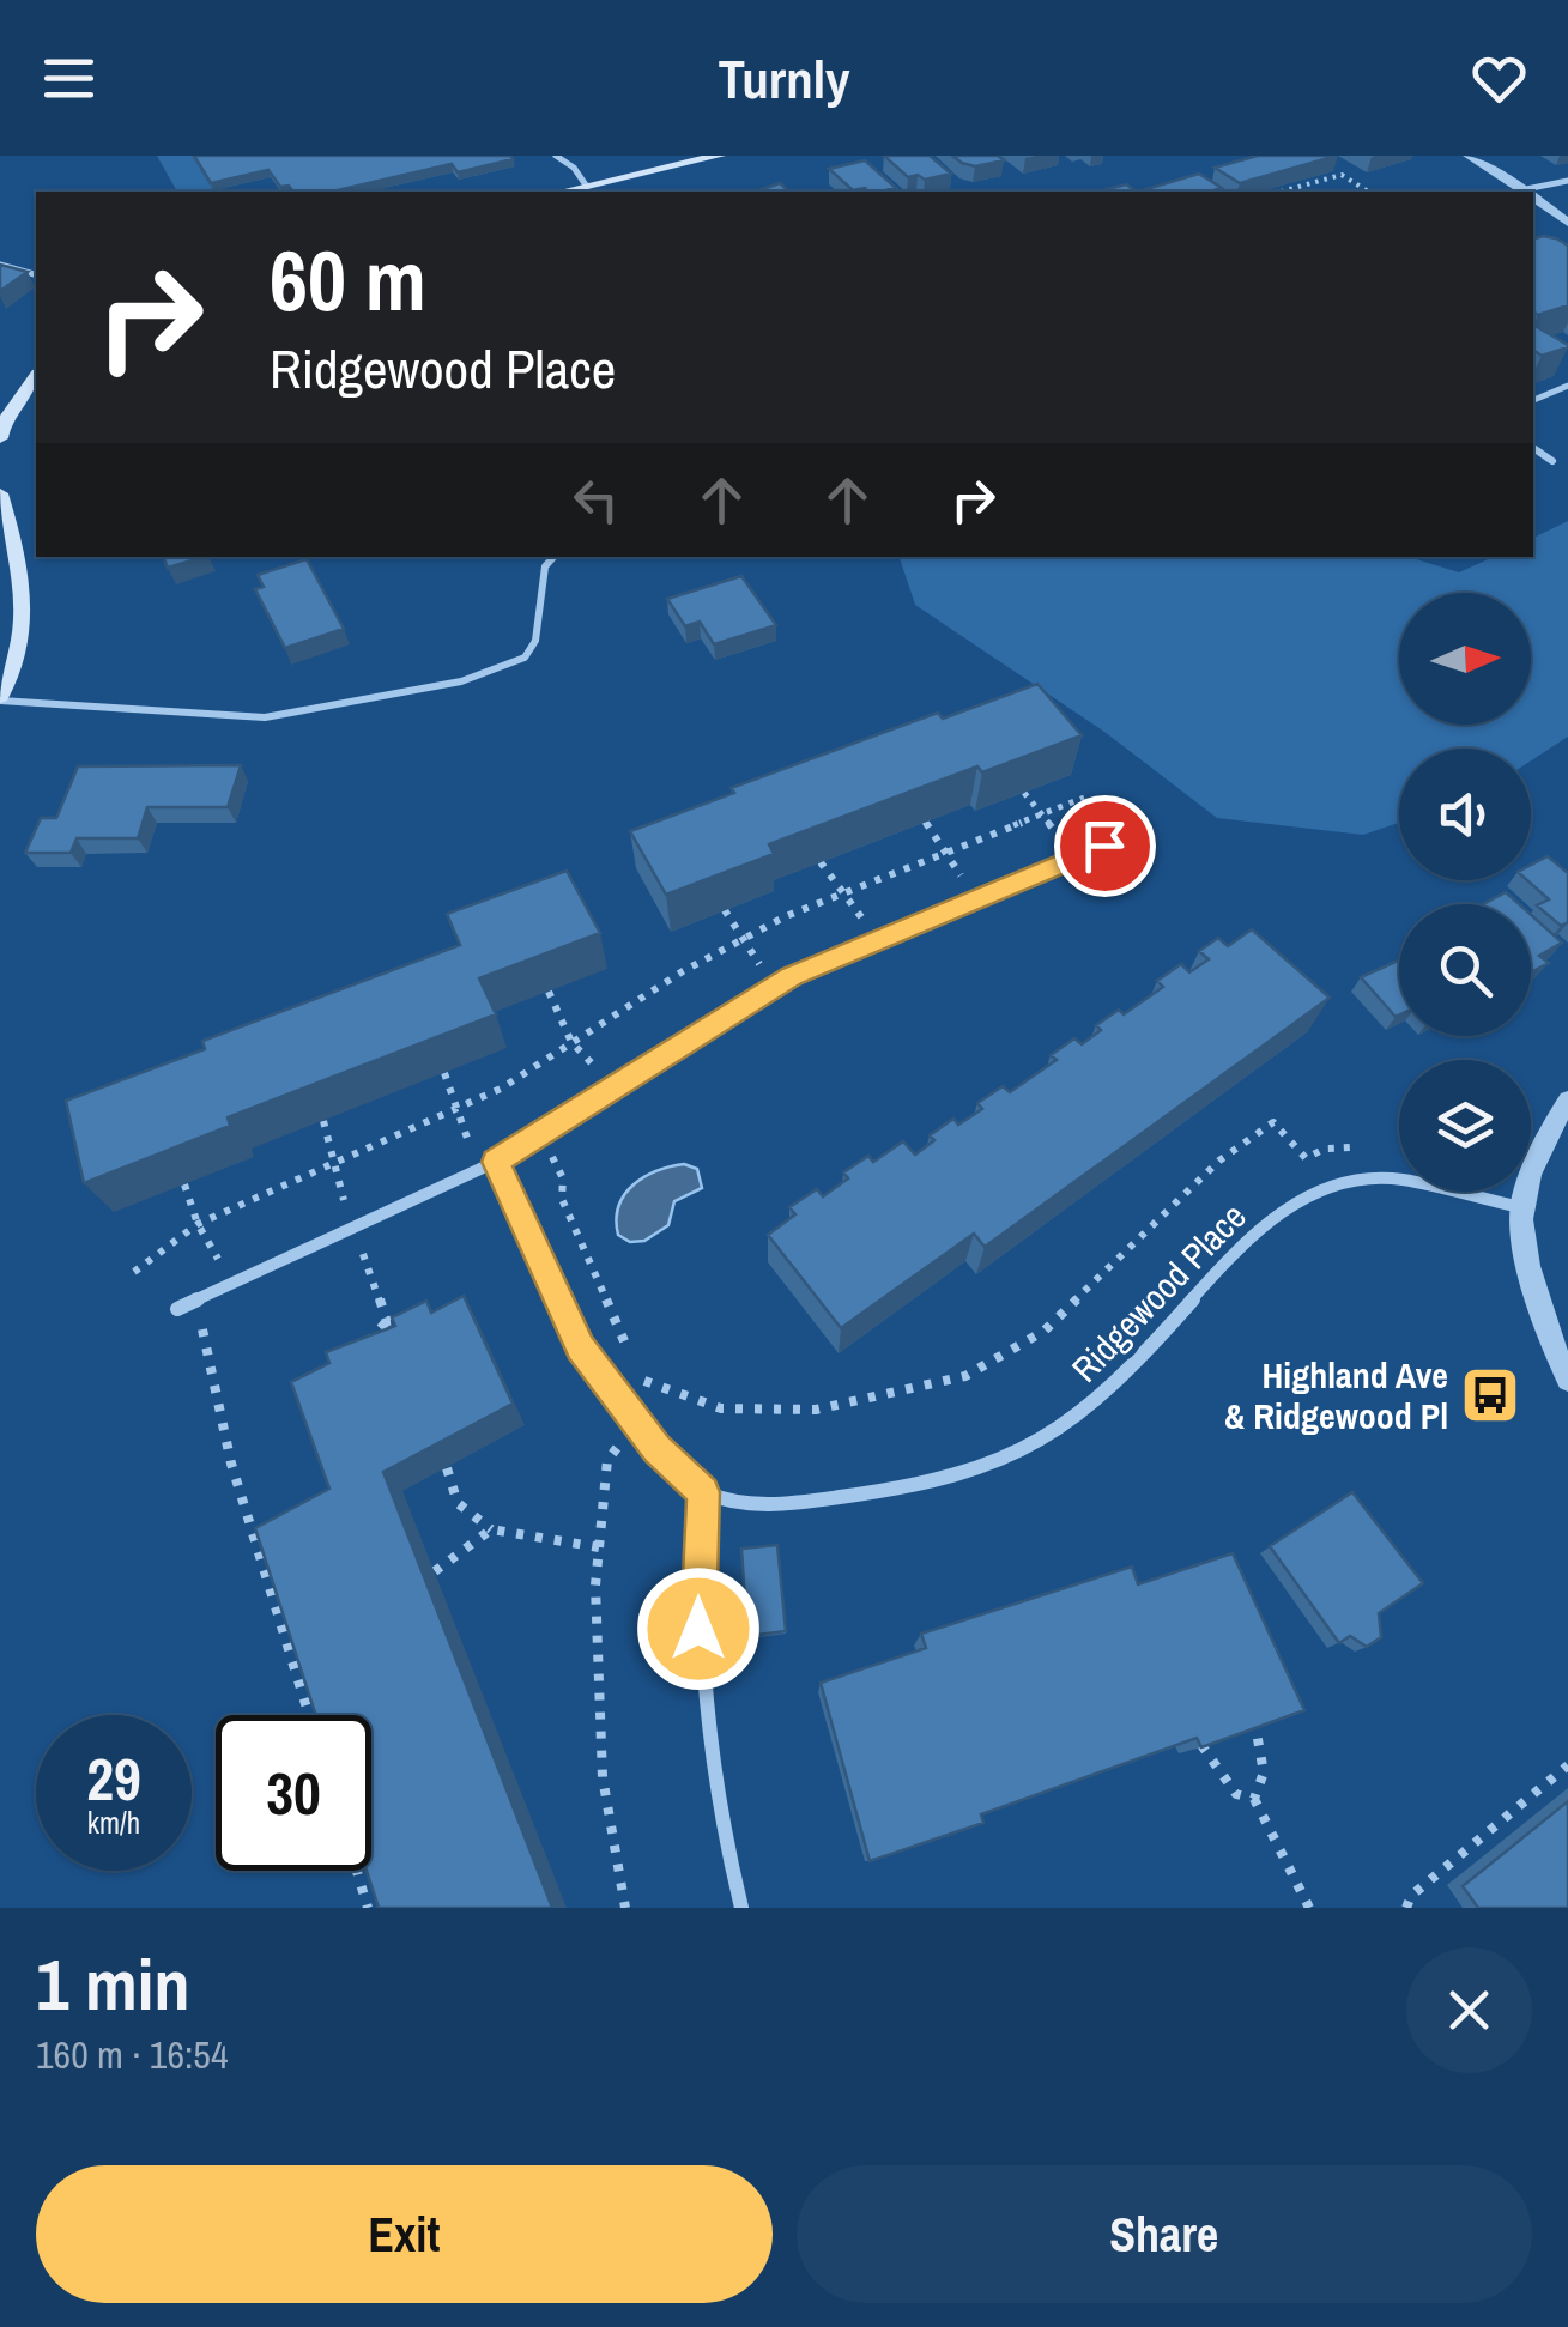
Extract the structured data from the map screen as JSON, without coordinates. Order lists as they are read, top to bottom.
{
  "streets": {
    "street": ["Ridgewood Place"]
  },
  "places": {
    "bus stop": ["Highland Ave & Ridgewood Pl"]
  },
  "north": "right",
  "page": {
    "header": "Turnly",
    "turn": ["60 m", "Ridgewood Place"],
    "speed": "29 km/h",
    "limit": "30",
    "heading": ["1 min", "160 m · 16:54"],
    "buttons": ["Exit", "Share"]
  }
}
